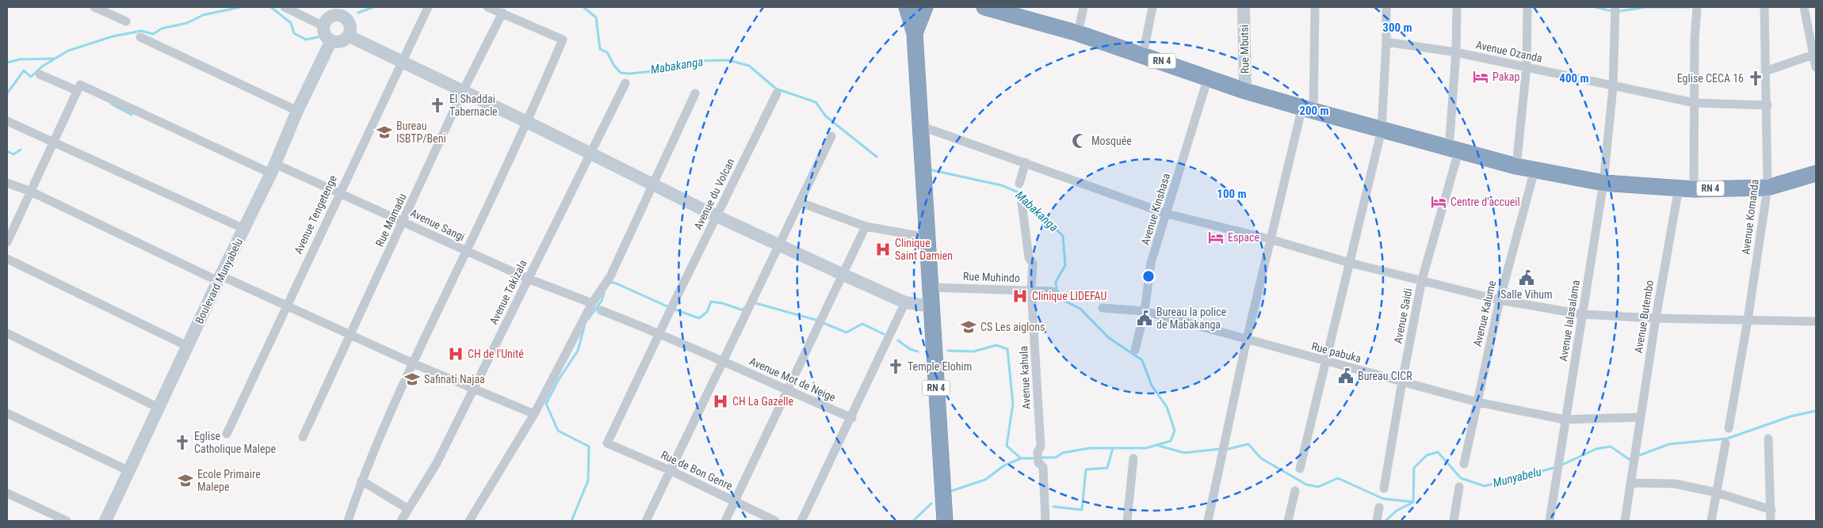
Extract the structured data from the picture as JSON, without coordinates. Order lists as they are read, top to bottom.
{
  "streets": {
    "highway": ["RN 4"],
    "street": [
      "Rue Mbutsi",
      "Avenue Ozanda",
      "Avenue du Volcan",
      "Avenue Kinshasa",
      "Avenue Tengetenge",
      "Avenue Komanda",
      "Rue Mamadu",
      "Avenue Sangi",
      "Rue Muhindo",
      "Boulevard Munyabelu",
      "Avenue Takizala",
      "Avenue Kalume",
      "Avenue Saidi",
      "Avenue Butembo",
      "Avenue lalasalama",
      "Rue pabuka",
      "Avenue kahula",
      "Avenue Mot de Neige",
      "Rue de Bon Genre"
    ]
  },
  "crossings": [
    ["Rue Mbutsi", "RN 4"],
    ["Avenue Ozanda", "Avenue Komanda"],
    ["Avenue Ozanda", "Avenue Saidi"],
    ["Avenue Ozanda", "Avenue Butembo"],
    ["Avenue Ozanda", "Avenue lalasalama"],
    ["RN 4", "Avenue Kinshasa"],
    ["RN 4", "Avenue Komanda"],
    ["RN 4", "Rue Muhindo"],
    ["RN 4", "Avenue Kalume"],
    ["RN 4", "Avenue Saidi"],
    ["RN 4", "Avenue Butembo"],
    ["RN 4", "Avenue lalasalama"],
    ["Avenue du Volcan", "Rue de Bon Genre"],
    ["Avenue Kinshasa", "Rue pabuka"],
    ["Avenue Tengetenge", "Avenue Sangi"],
    ["Rue Mamadu", "Avenue Sangi"],
    ["Avenue Sangi", "Boulevard Munyabelu"],
    ["Avenue Sangi", "Avenue Takizala"],
    ["Rue Muhindo", "Avenue kahula"],
    ["Avenue Kalume", "Rue pabuka"],
    ["Avenue Saidi", "Rue pabuka"],
    ["Avenue Butembo", "Rue pabuka"],
    ["Avenue lalasalama", "Rue pabuka"]
  ],
  "water": ["Mabakanga", "Munyabelu"],
  "places": {
    "hotel": ["Pakap", "Centre d'accueil", "Espace"],
    "church": [
      "Eglise CECA 16",
      "El Shaddai Tabernacle",
      "Temple Elohim",
      "Eglise Catholique Malepe"
    ],
    "school or university": [
      "Bureau ISBTP/Beni",
      "CS Les aiglons",
      "Safinati Najaa",
      "Ecole Primaire Malepe"
    ],
    "mosque": ["Mosquée"],
    "hospital": [
      "Clinique Saint Damien",
      "Clinique LIDEFAU",
      "CH de l'Unité",
      "CH La Gazelle"
    ],
    "public building": ["Salle Vihum", "Bureau la police de Mabakanga", "Bureau CICR"]
  },
  "rings": [
    "300 m",
    "400 m",
    "200 m",
    "100 m"
  ]
}
